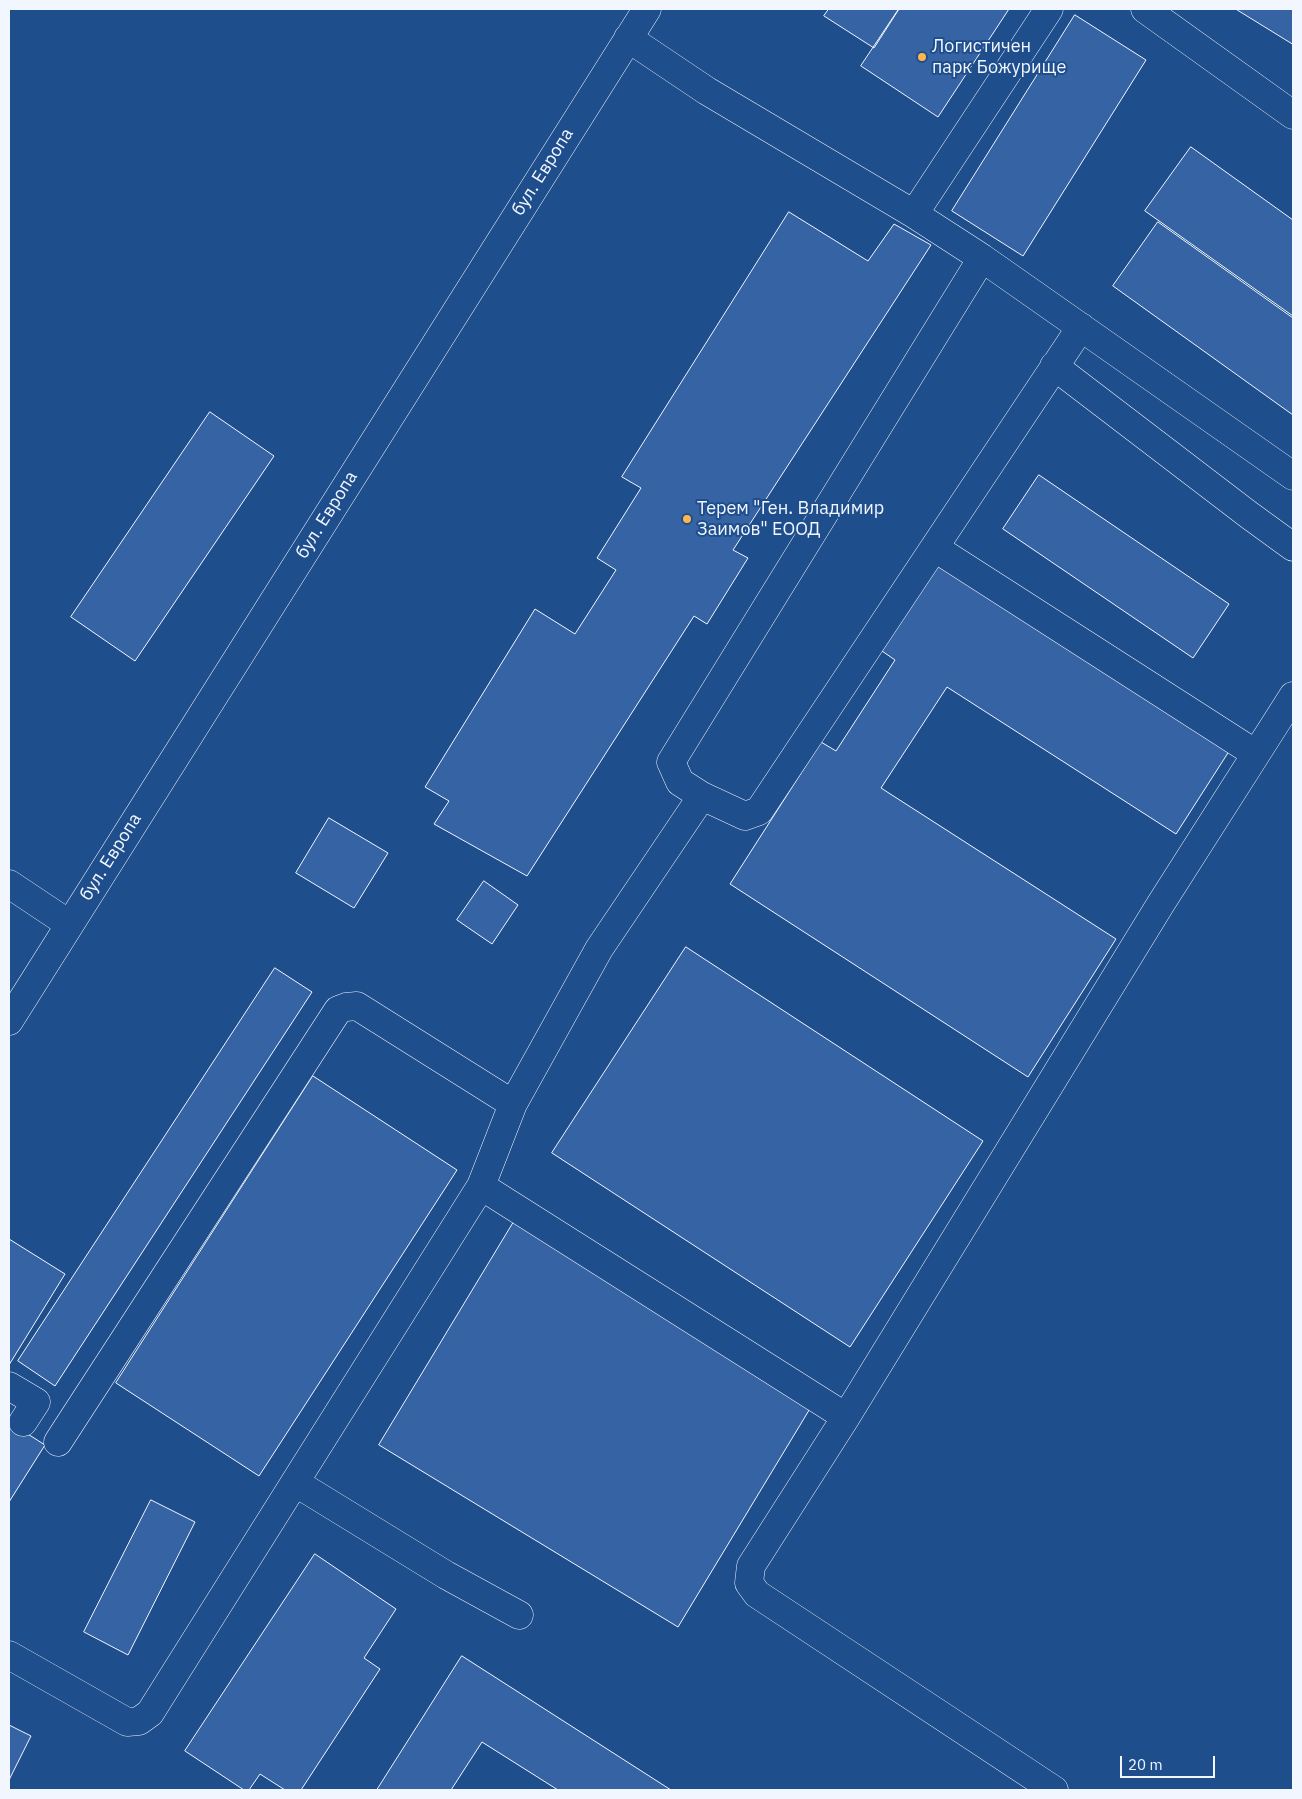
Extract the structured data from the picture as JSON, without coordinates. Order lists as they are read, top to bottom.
{
  "streets": {
    "street": ["бул. Европа"]
  },
  "places": ["Логистичен парк Божурище", "Терем \"Ген. Владимир Заимов\" ЕООД"],
  "scale_bar": "20 m"
}
